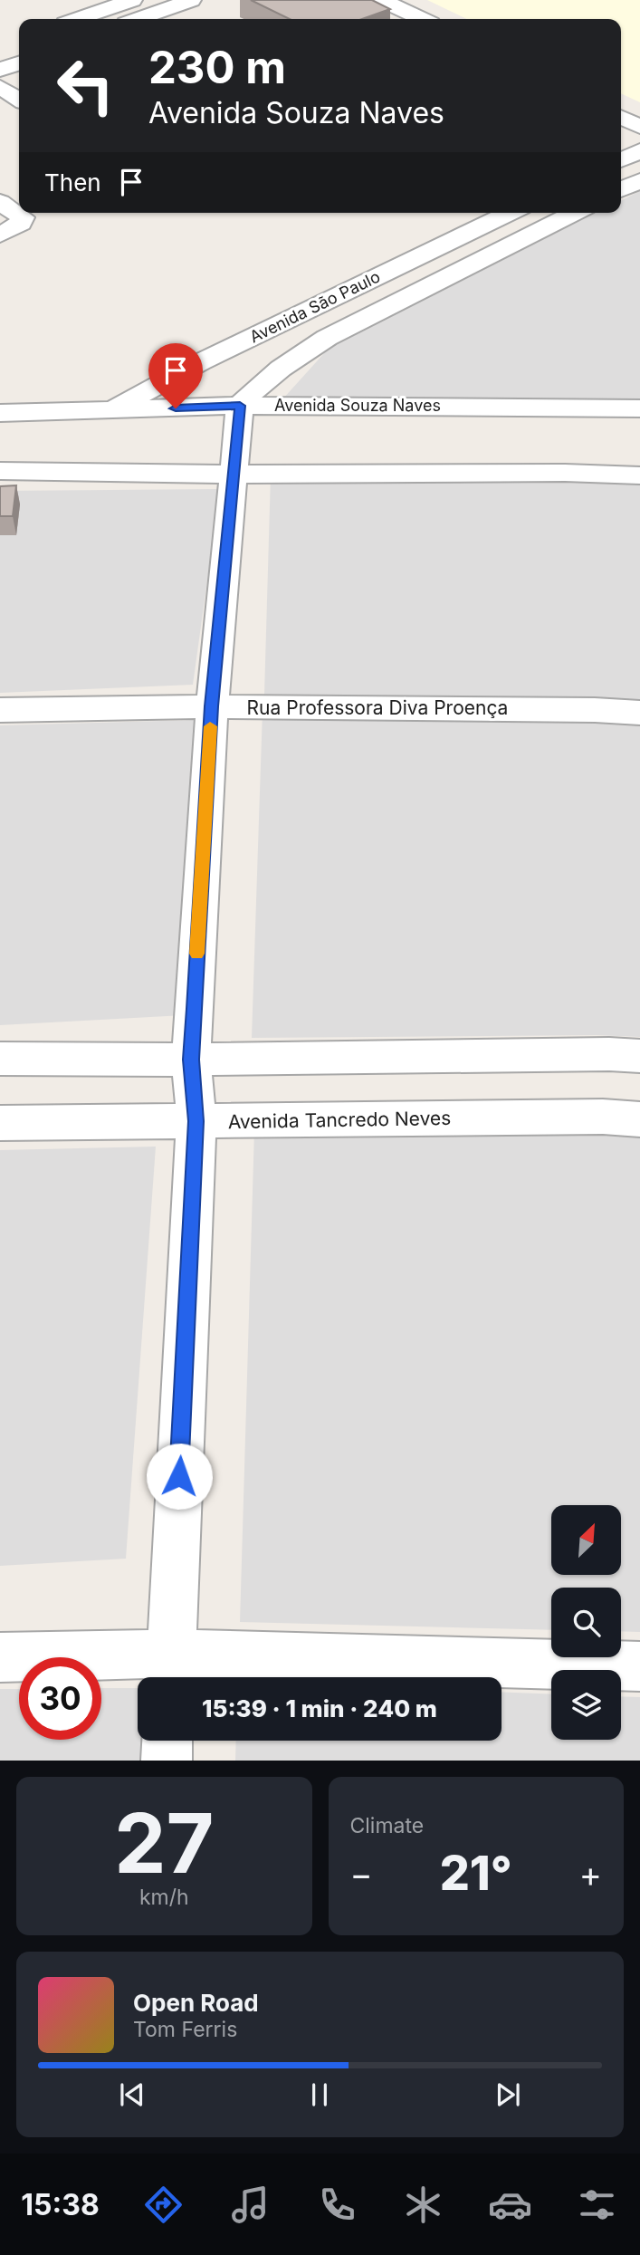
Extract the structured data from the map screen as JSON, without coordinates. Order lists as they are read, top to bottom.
{
  "streets": {
    "street": [
      "Avenida São Paulo",
      "Avenida Souza Naves",
      "Rua Professora Diva Proença",
      "Avenida Tancredo Neves"
    ]
  },
  "crossings": [
    ["Avenida São Paulo", "Avenida Souza Naves"]
  ],
  "north": "top right",
  "page": {
    "turn": ["230 m", "Avenida Souza Naves"],
    "then": "Then",
    "limit": "30",
    "trip": "15:39 · 1 min · 240 m",
    "tile": [
      ["27", "km/h"],
      "Climate"
    ],
    "heat": ["−", "21°", "+"],
    "song": ["Open Road", "Tom Ferris"],
    "tabs": "15:38"
  }
}
